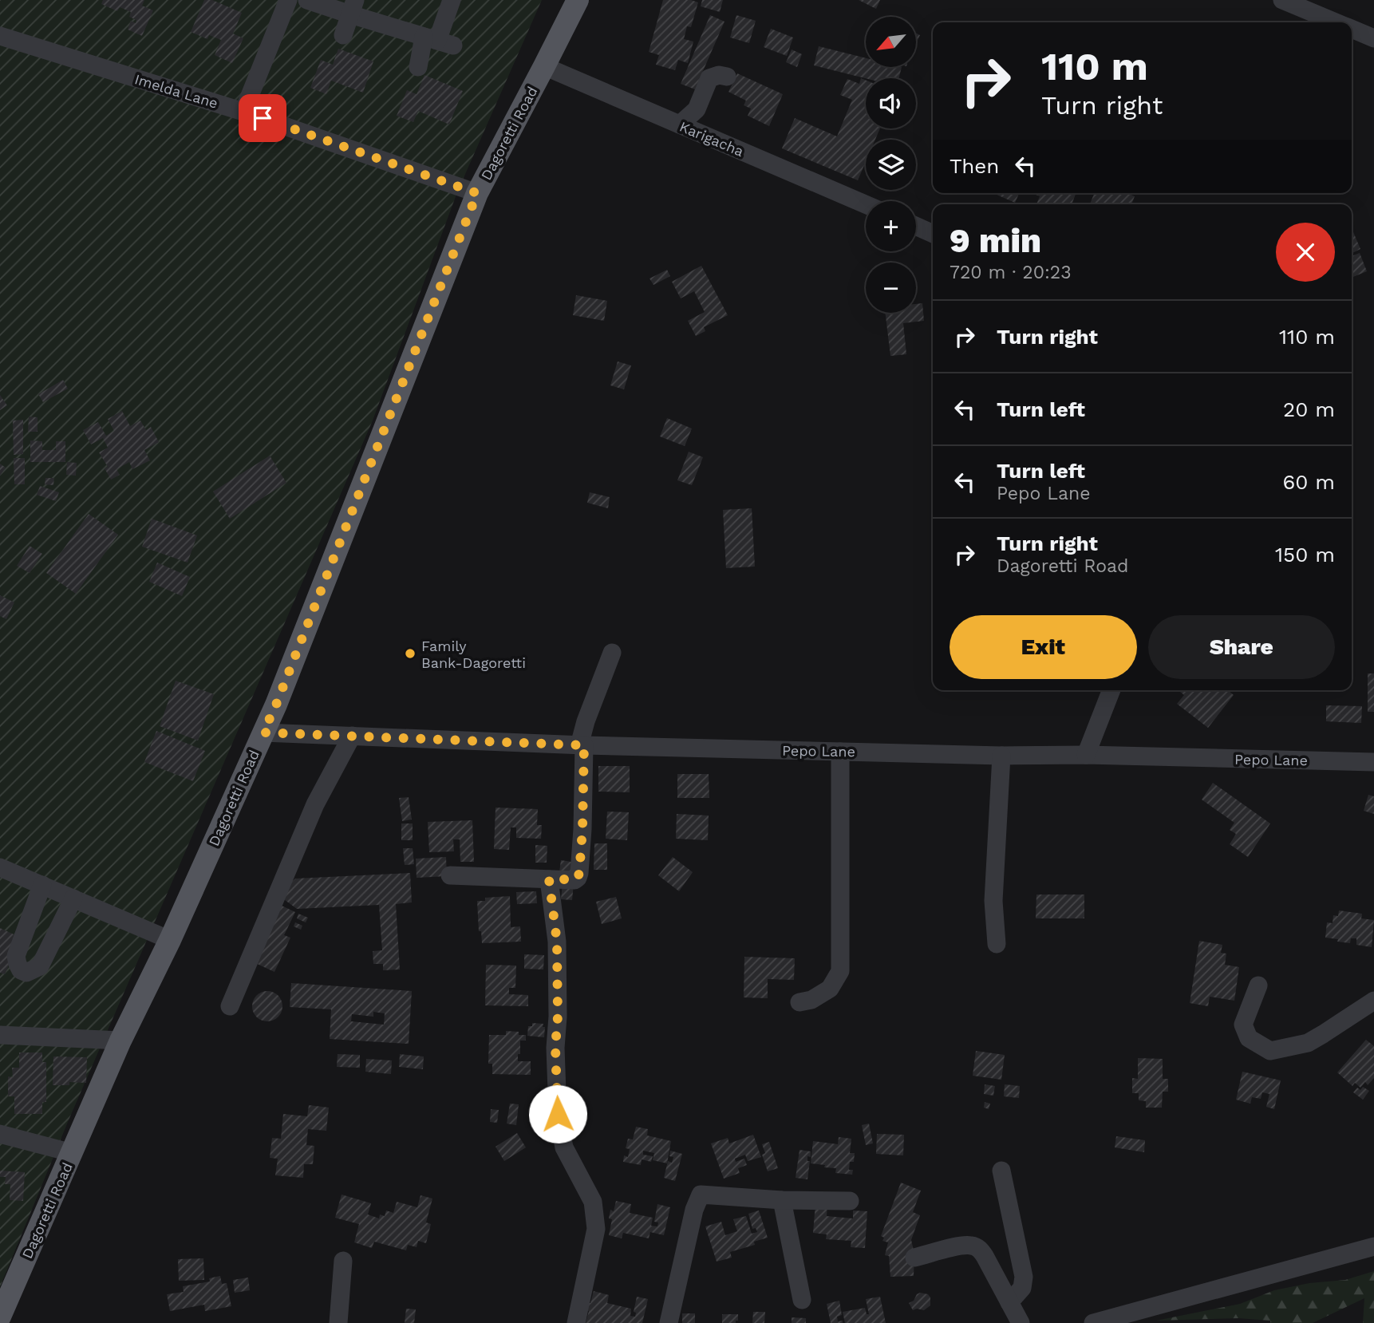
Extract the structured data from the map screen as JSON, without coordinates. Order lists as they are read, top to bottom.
{
  "streets": {
    "main road": ["Dagoretti Road"],
    "street": ["Imelda Lane", "Karigacha", "Pepo Lane"]
  },
  "crossings": [
    ["Imelda Lane", "Dagoretti Road"],
    ["Dagoretti Road", "Karigacha"],
    ["Dagoretti Road", "Pepo Lane"]
  ],
  "places": ["Family Bank-Dagoretti"],
  "north": "bottom left",
  "page": {
    "map_buttons": ["+", "−"],
    "turn": ["110 m", "Turn right"],
    "then": "Then",
    "heading": ["9 min", "720 m · 20:23"],
    "list": [
      {
        "name": "Turn right",
        "value": "110 m"
      },
      {
        "name": "Turn left",
        "value": "20 m"
      },
      {
        "name": "Turn left",
        "note": "Pepo Lane",
        "value": "60 m"
      },
      {
        "name": "Turn right",
        "note": "Dagoretti Road",
        "value": "150 m"
      }
    ],
    "buttons": ["Exit", "Share"]
  }
}
